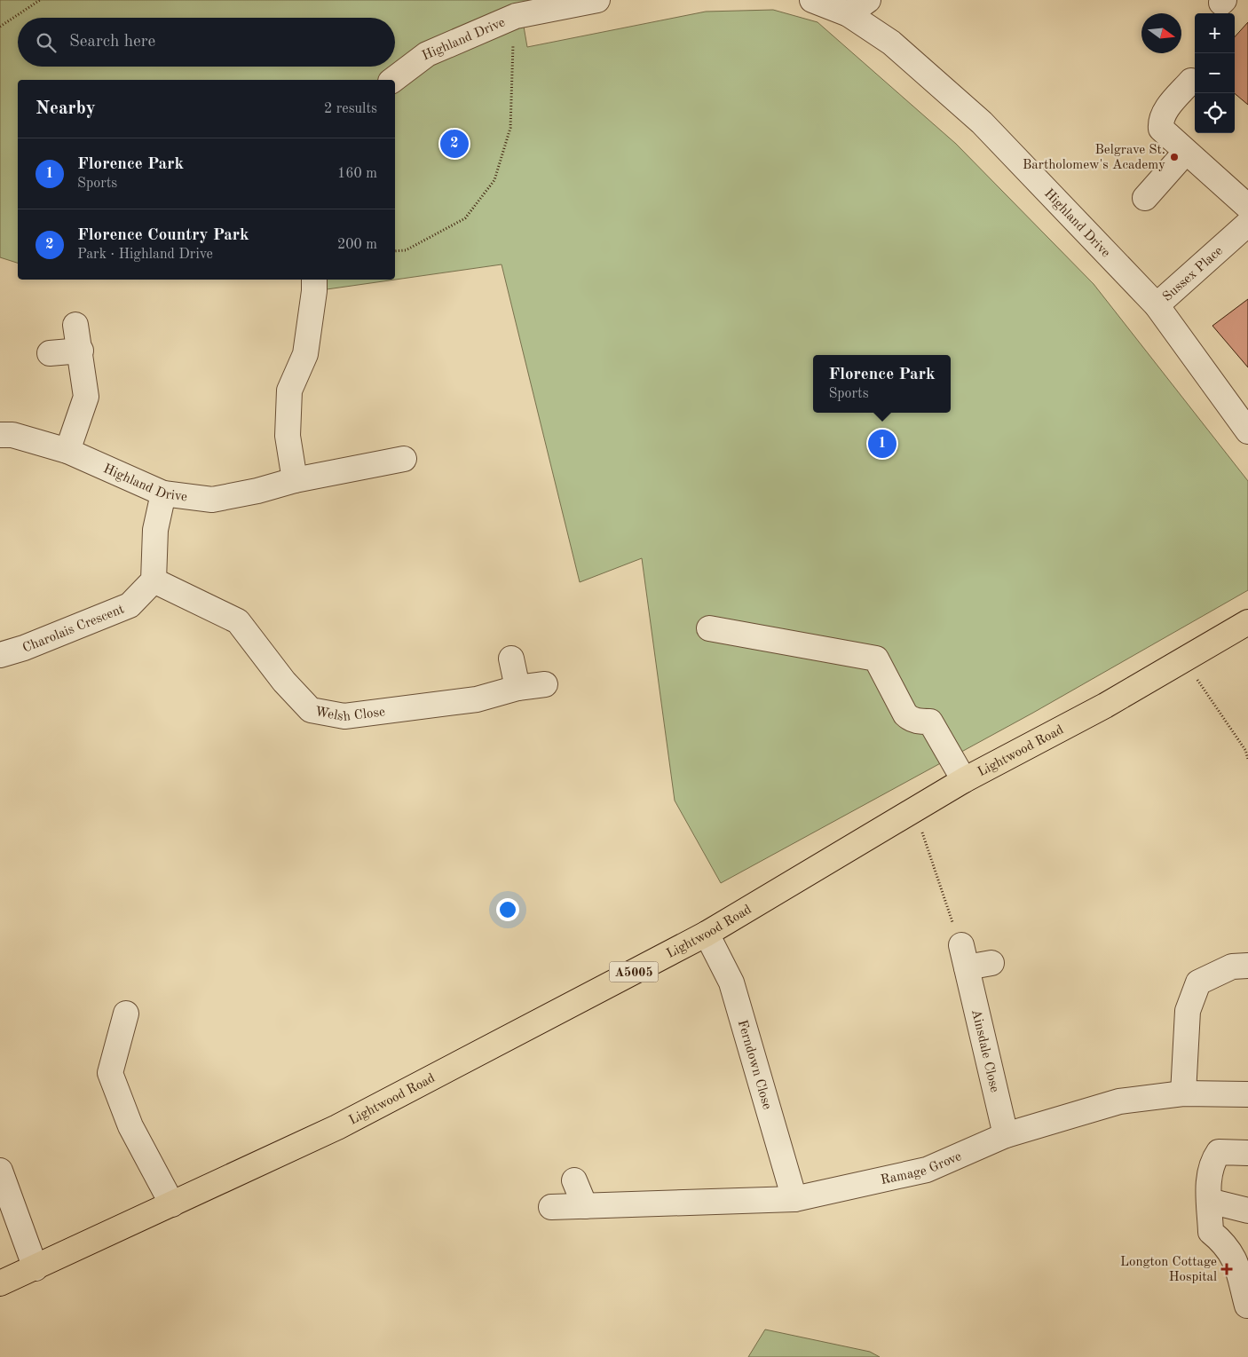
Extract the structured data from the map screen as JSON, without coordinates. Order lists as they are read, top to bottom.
{
  "streets": {
    "main road": ["Lightwood Road", "A5005"],
    "street": [
      "Highland Drive",
      "Sussex Place",
      "Charolais Crescent",
      "Welsh Close",
      "Ainsdale Close",
      "Ferndown Close",
      "Ramage Grove"
    ]
  },
  "crossings": [
    ["Highland Drive", "Sussex Place"],
    ["Charolais Crescent", "Welsh Close"],
    ["Lightwood Road", "Ferndown Close"],
    ["Ainsdale Close", "Ramage Grove"],
    ["Ferndown Close", "Ramage Grove"]
  ],
  "places": {
    "other": ["Belgrave St. Bartholomew's Academy"],
    "health": ["Longton Cottage Hospital"]
  },
  "north": "right",
  "page": {
    "map_buttons": ["+", "−"],
    "search": "Search here",
    "heading": ["Nearby", "2 results"],
    "pins": ["2", "1"],
    "list": [
      {
        "mark": "1",
        "name": "Florence Park",
        "note": "Sports",
        "value": "160 m"
      },
      {
        "mark": "2",
        "name": "Florence Country Park",
        "note": "Park · Highland Drive",
        "value": "200 m"
      }
    ],
    "popup": ["Florence Park", "Sports"]
  }
}
